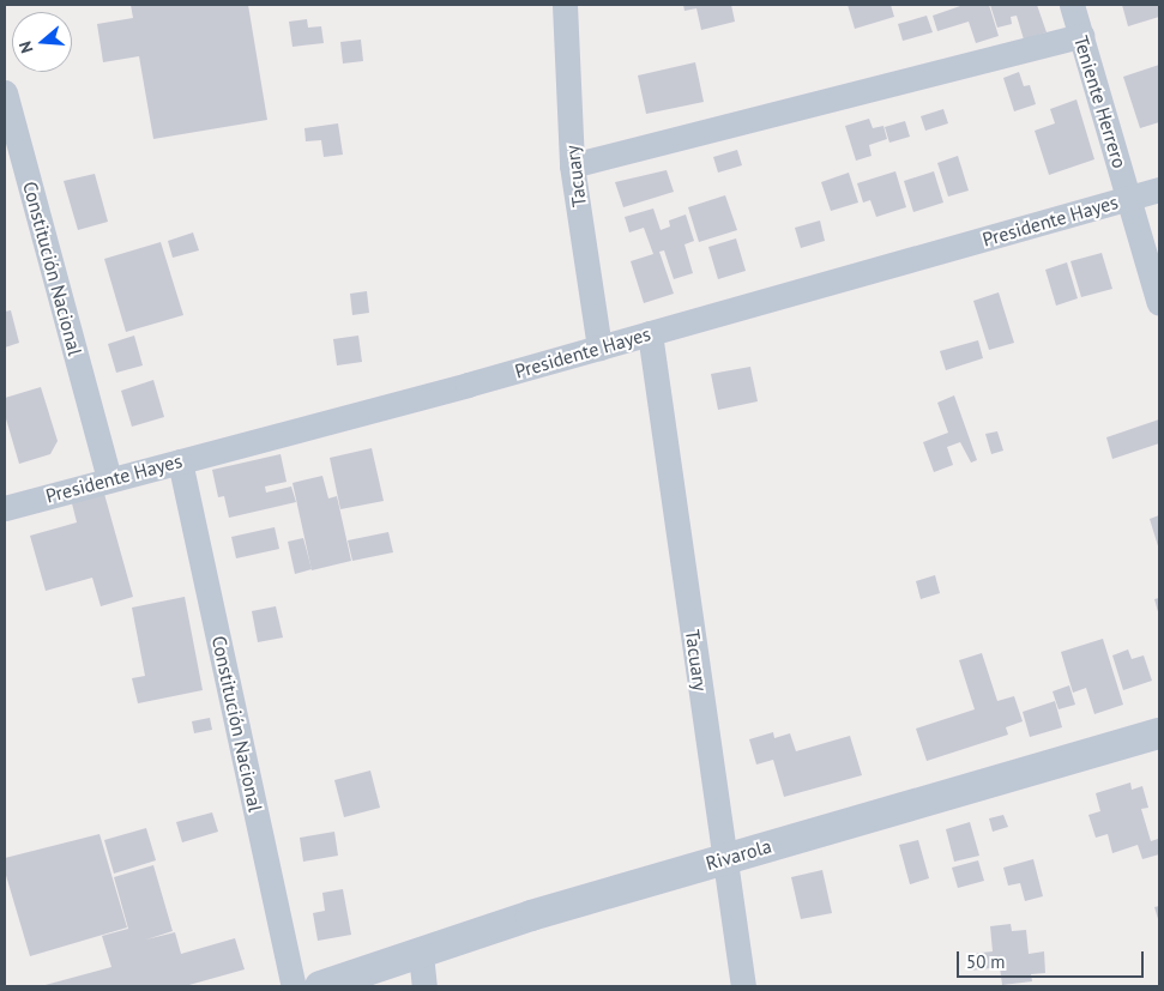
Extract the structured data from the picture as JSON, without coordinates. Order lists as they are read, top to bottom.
{
  "streets": {
    "street": [
      "Teniente Herrero",
      "Tacuary",
      "Presidente Hayes",
      "Constitución Nacional",
      "Rivarola"
    ]
  },
  "crossings": [
    ["Teniente Herrero", "Presidente Hayes"],
    ["Tacuary", "Presidente Hayes"],
    ["Tacuary", "Rivarola"],
    ["Presidente Hayes", "Constitución Nacional"]
  ],
  "scale_bar": "50 m",
  "north": "left"
}
